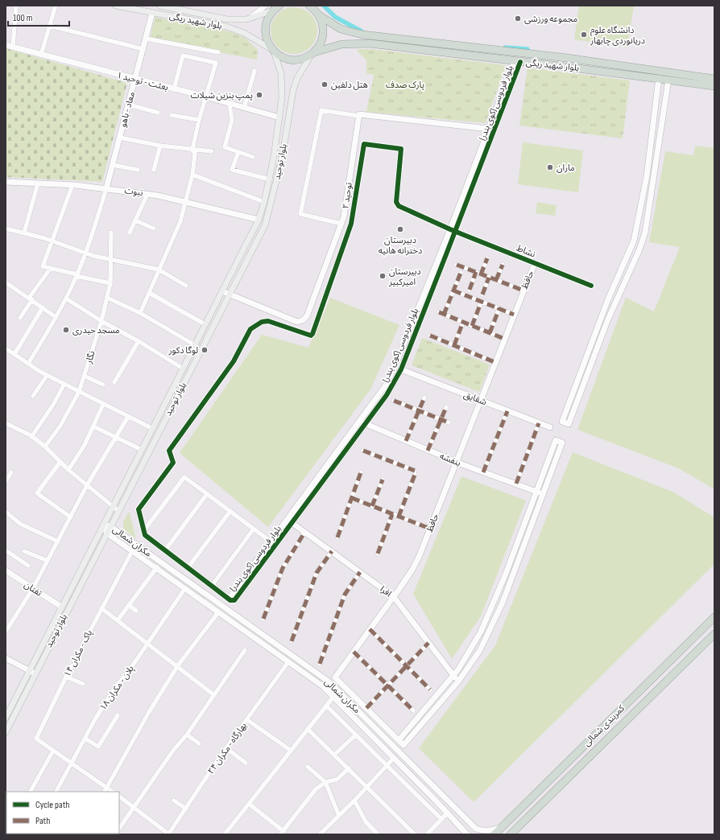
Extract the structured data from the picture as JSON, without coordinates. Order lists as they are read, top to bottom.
{
  "streets": {
    "highway": ["بلوار شهید ریگی", "کمربندی شمالی"],
    "main road": ["بلوار توحید"],
    "street": [
      "بعثت - توحید ۱",
      "بلوار فردوسی (کوی بندر)",
      "معاد - باهو",
      "نبوت",
      "توحید ۲",
      "نشاط",
      "حافظ",
      "نگار",
      "شقایق",
      "بنفشه",
      "مکران شمالی",
      "تفتان",
      "افرا",
      "پاک - مکران ۱۴",
      "پلان - مکران ۱۸",
      "بهارگاه - مکران ۲۴"
    ]
  },
  "crossings": [
    ["بلوار شهید ریگی", "بلوار فردوسی (کوی بندر)"],
    ["بلوار شهید ریگی", "معاد - باهو"],
    ["بلوار شهید ریگی", "بلوار توحید"],
    ["بعثت - توحید ۱", "معاد - باهو"],
    ["بعثت - توحید ۱", "بلوار توحید"],
    ["بلوار فردوسی (کوی بندر)", "نشاط"],
    ["بلوار فردوسی (کوی بندر)", "شقایق"],
    ["بلوار فردوسی (کوی بندر)", "بنفشه"],
    ["بلوار فردوسی (کوی بندر)", "افرا"],
    ["معاد - باهو", "نبوت"],
    ["بلوار توحید", "نبوت"],
    ["بلوار توحید", "توحید ۲"],
    ["بلوار توحید", "مکران شمالی"],
    ["بلوار توحید", "تفتان"],
    ["نشاط", "حافظ"],
    ["حافظ", "شقایق"],
    ["حافظ", "بنفشه"],
    ["حافظ", "افرا"],
    ["مکران شمالی", "پاک - مکران ۱۴"],
    ["مکران شمالی", "پلان - مکران ۱۸"],
    ["مکران شمالی", "کمربندی شمالی"],
    ["مکران شمالی", "بهارگاه - مکران ۲۴"]
  ],
  "parks": ["پارک صدف"],
  "places": [
    "مجموعه ورزشی",
    "دانشگاه علوم دریانوردی چابهار",
    "هتل دلفین",
    "پمپ بنزین شیلات",
    "ماران",
    "دبیرستان دخترانه هانیه",
    "دبیرستان امیرکبیر",
    "مسجد حیدری",
    "لوگا دکور"
  ],
  "legend": ["Cycle path", "Path"],
  "scale_bar": "100 m"
}
